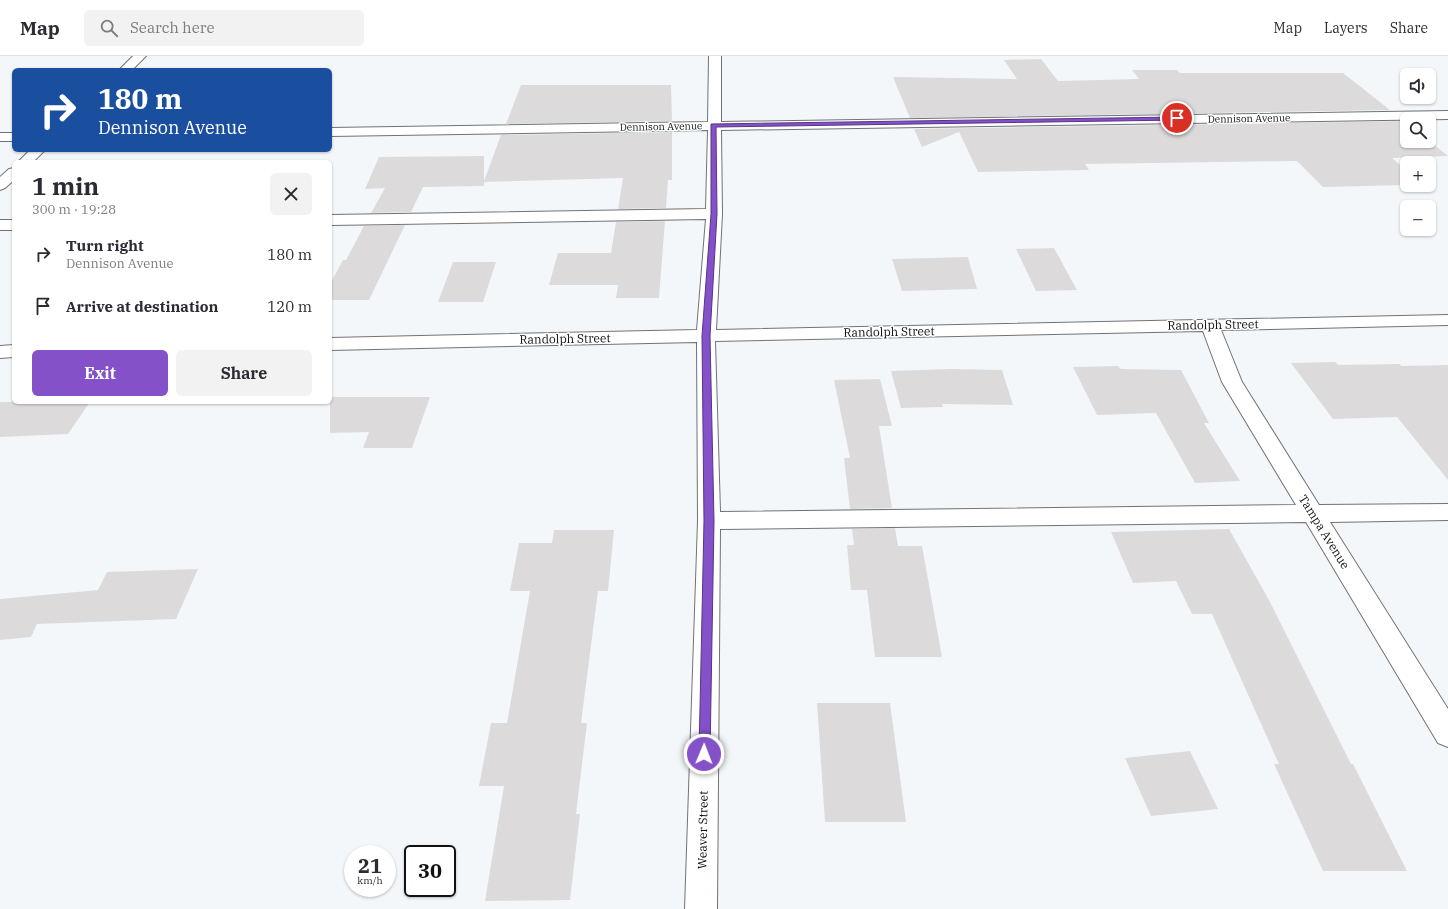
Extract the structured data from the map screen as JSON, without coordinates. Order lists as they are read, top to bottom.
{
  "streets": {
    "street": [
      "Dennison Avenue",
      "Randolph Street",
      "Tampa Avenue",
      "Weaver Street"
    ]
  },
  "crossings": [
    ["Dennison Avenue", "Weaver Street"],
    ["Randolph Street", "Tampa Avenue"],
    ["Randolph Street", "Weaver Street"]
  ],
  "page": {
    "header": "Map",
    "search": "Search here",
    "nav": ["Map", "Layers", "Share"],
    "map_buttons": ["+", "−"],
    "turn": ["180 m", "Dennison Avenue"],
    "heading": ["1 min", "300 m · 19:28"],
    "list": [
      {
        "name": "Turn right",
        "note": "Dennison Avenue",
        "value": "180 m"
      },
      {
        "name": "Arrive at destination",
        "value": "120 m"
      }
    ],
    "buttons": ["Exit", "Share"],
    "speed": "21 km/h",
    "limit": "30"
  }
}
